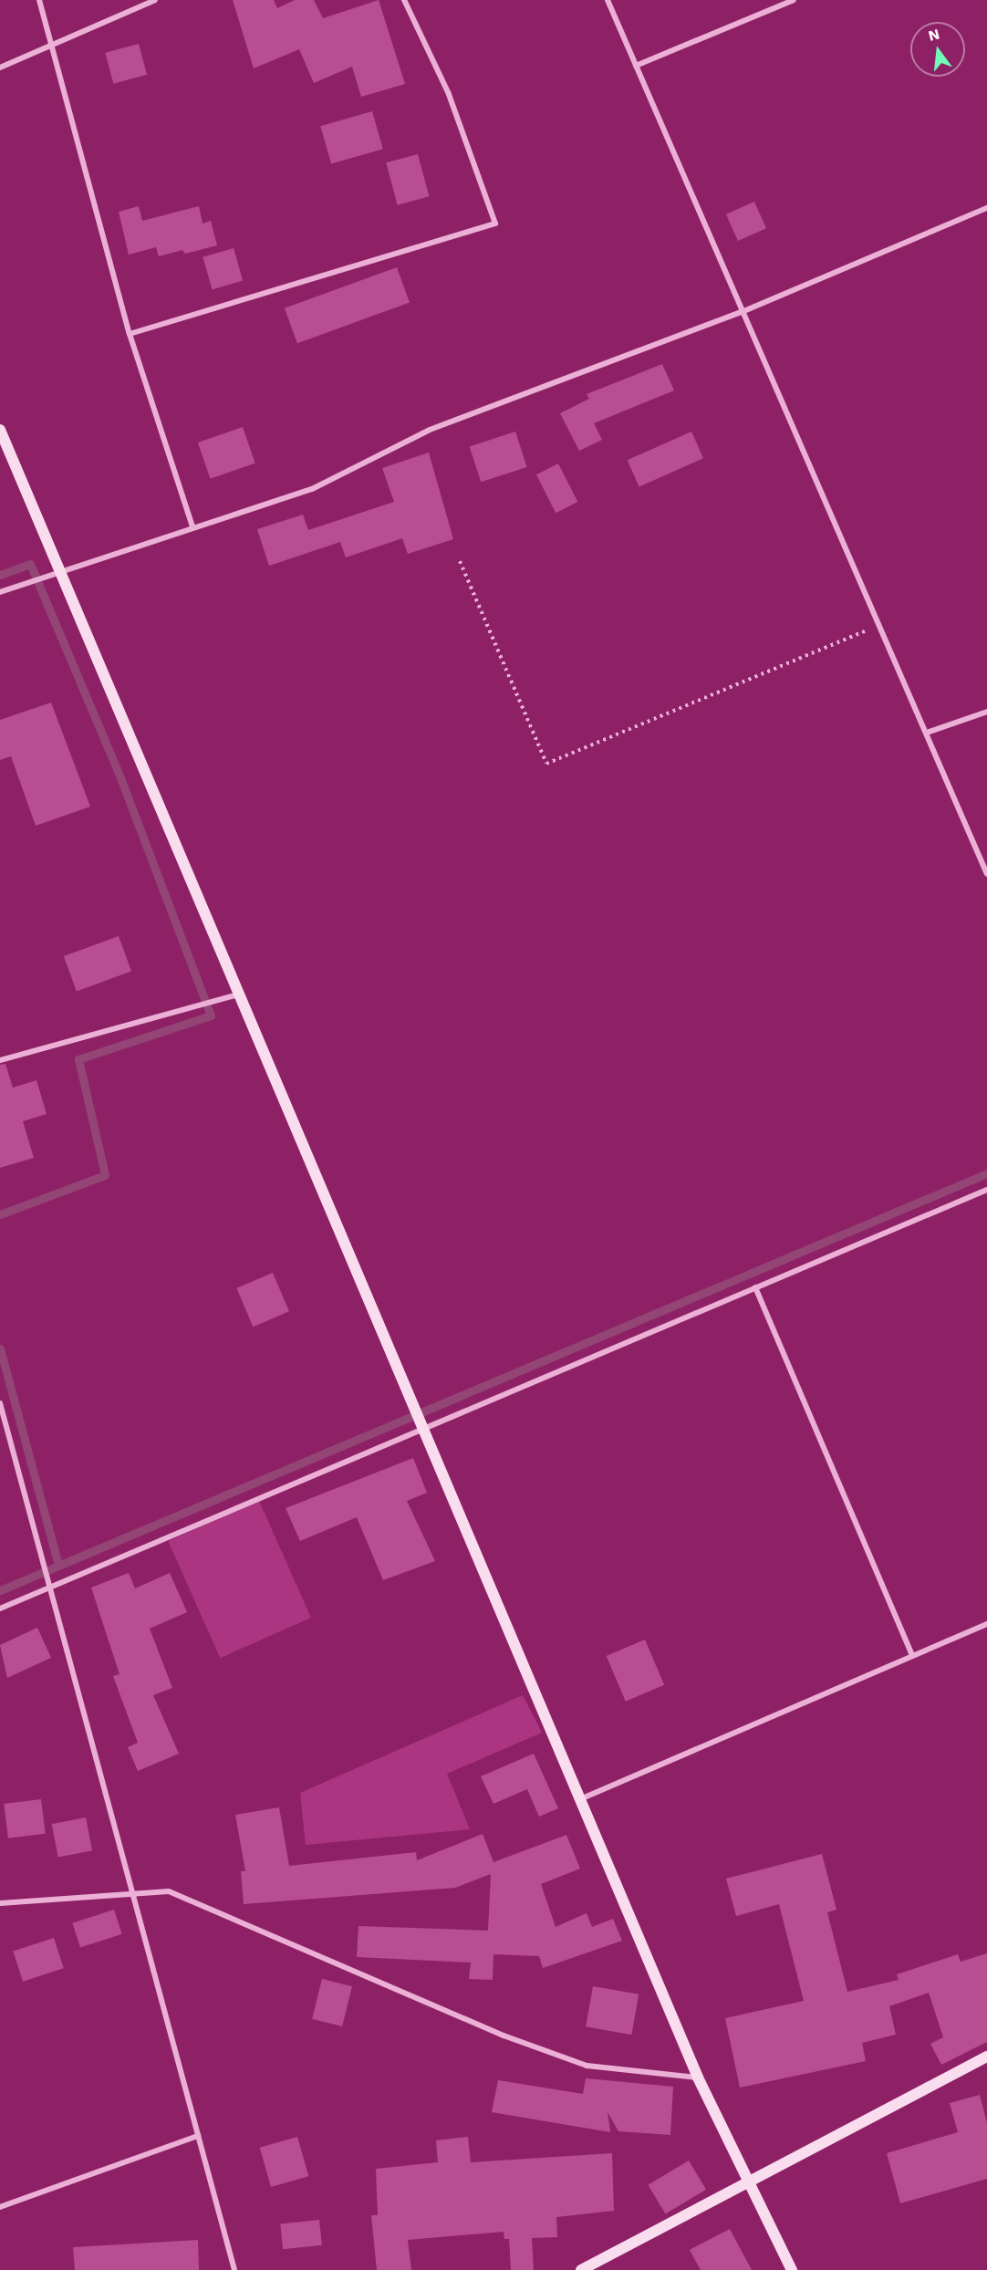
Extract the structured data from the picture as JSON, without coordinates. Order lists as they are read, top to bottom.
{
  "north": "top"
}
